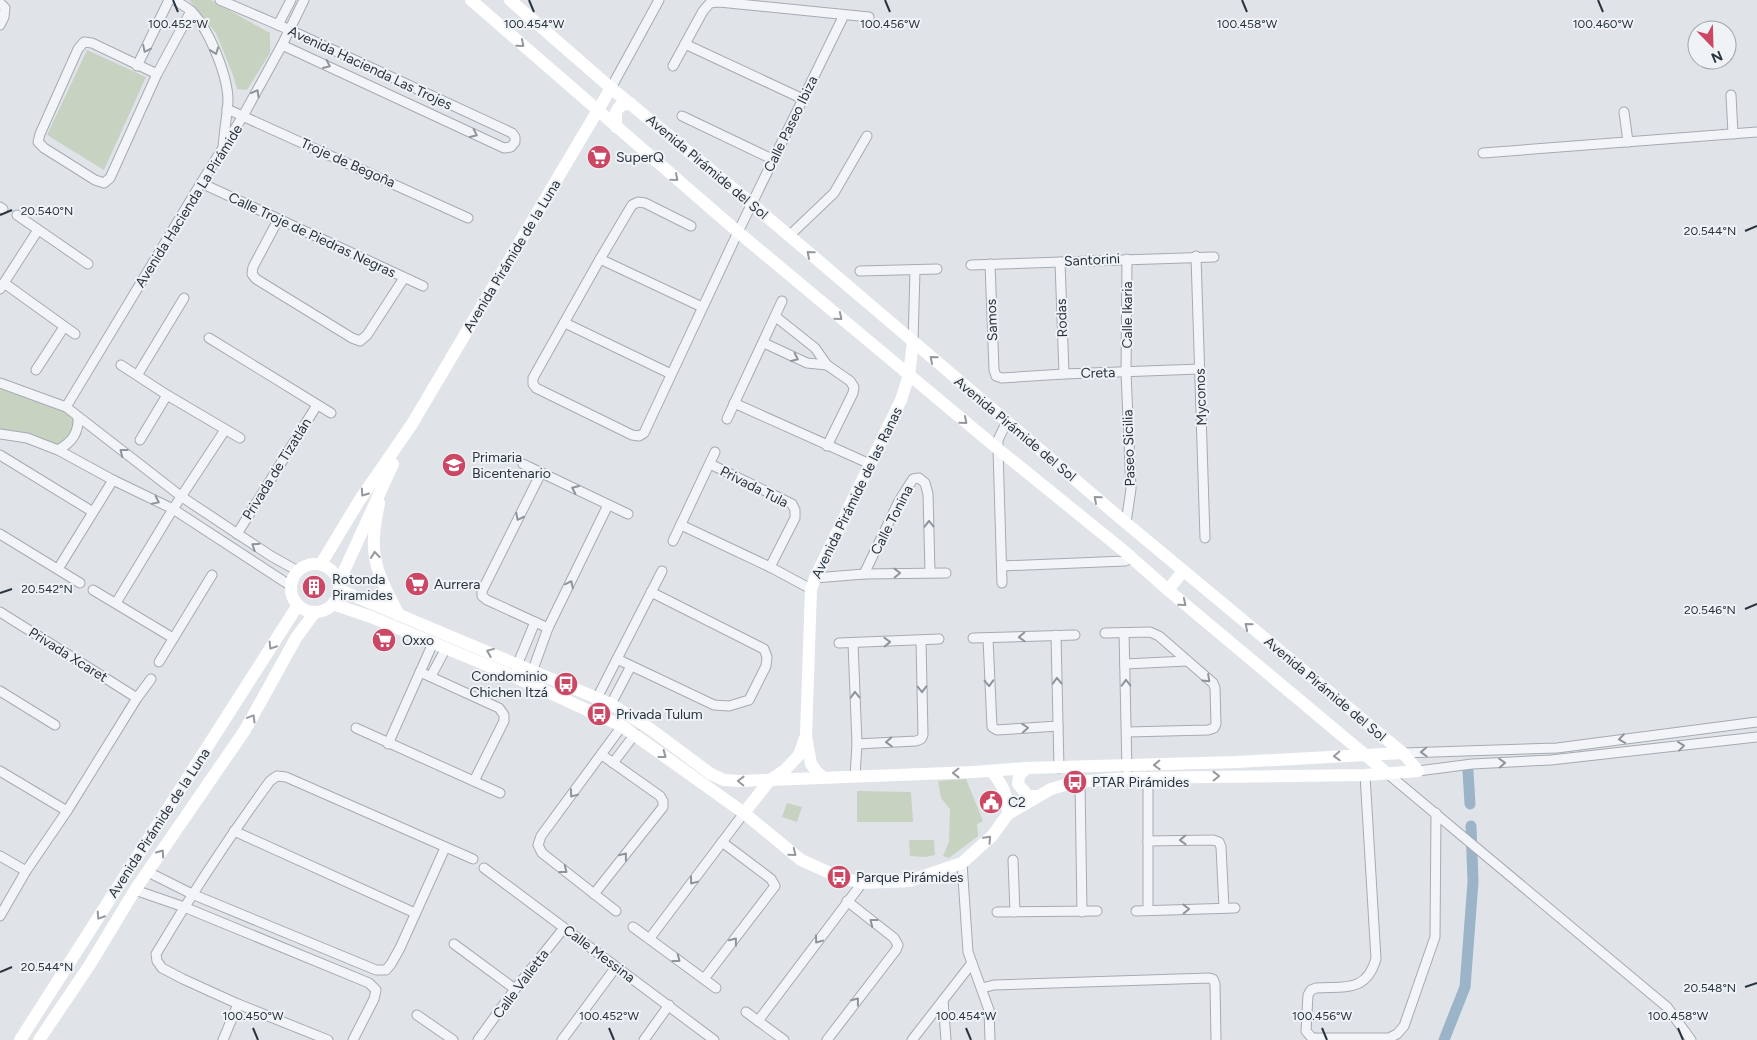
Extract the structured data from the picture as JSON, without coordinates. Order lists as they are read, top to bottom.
{
  "streets": {
    "street": [
      "Avenida Hacienda Las Trojes",
      "Calle Paseo Ibiza",
      "Troje de Begoña",
      "Avenida Pirámide del Sol",
      "Avenida Hacienda La Pirámide",
      "Calle Troje de Piedras Negras",
      "Avenida Pirámide de la Luna",
      "Santorini",
      "Calle Ikaria",
      "Rodas",
      "Samos",
      "Creta",
      "Myconos",
      "Paseo Sicilia",
      "Privada de Tizatlán",
      "Privada Tula",
      "Avenida Pirámide de las Ranas",
      "Calle Tonina",
      "Privada Xcaret",
      "Calle Messina",
      "Calle Valletta"
    ]
  },
  "crossings": [
    ["Avenida Hacienda Las Trojes", "Avenida Hacienda La Pirámide"],
    ["Calle Paseo Ibiza", "Avenida Pirámide del Sol"],
    ["Troje de Begoña", "Avenida Hacienda La Pirámide"],
    ["Avenida Pirámide del Sol", "Avenida Pirámide de la Luna"],
    ["Avenida Pirámide del Sol", "Paseo Sicilia"],
    ["Avenida Pirámide del Sol", "Avenida Pirámide de las Ranas"],
    ["Avenida Hacienda La Pirámide", "Calle Troje de Piedras Negras"],
    ["Santorini", "Calle Ikaria"],
    ["Santorini", "Rodas"],
    ["Santorini", "Samos"],
    ["Santorini", "Myconos"],
    ["Calle Ikaria", "Creta"],
    ["Calle Ikaria", "Paseo Sicilia"],
    ["Rodas", "Creta"],
    ["Samos", "Creta"],
    ["Creta", "Myconos"],
    ["Creta", "Paseo Sicilia"],
    ["Avenida Pirámide de las Ranas", "Calle Tonina"],
    ["Calle Messina", "Calle Valletta"]
  ],
  "places": {
    "supermarket": ["SuperQ", "Aurrera", "Oxxo"],
    "school or university": ["Primaria Bicentenario"],
    "building": ["Rotonda Piramides"],
    "bus stop": [
      "Condominio Chichen Itzá",
      "Privada Tulum",
      "PTAR Pirámides",
      "Parque Pirámides"
    ],
    "public building": ["C2"]
  },
  "north": "bottom right",
  "coordinates": [
    "100.452°W",
    "100.454°W",
    "100.456°W",
    "100.458°W",
    "100.460°W",
    "20.540°N",
    "20.544°N",
    "20.542°N",
    "20.546°N",
    "20.548°N",
    "100.450°W"
  ]
}
